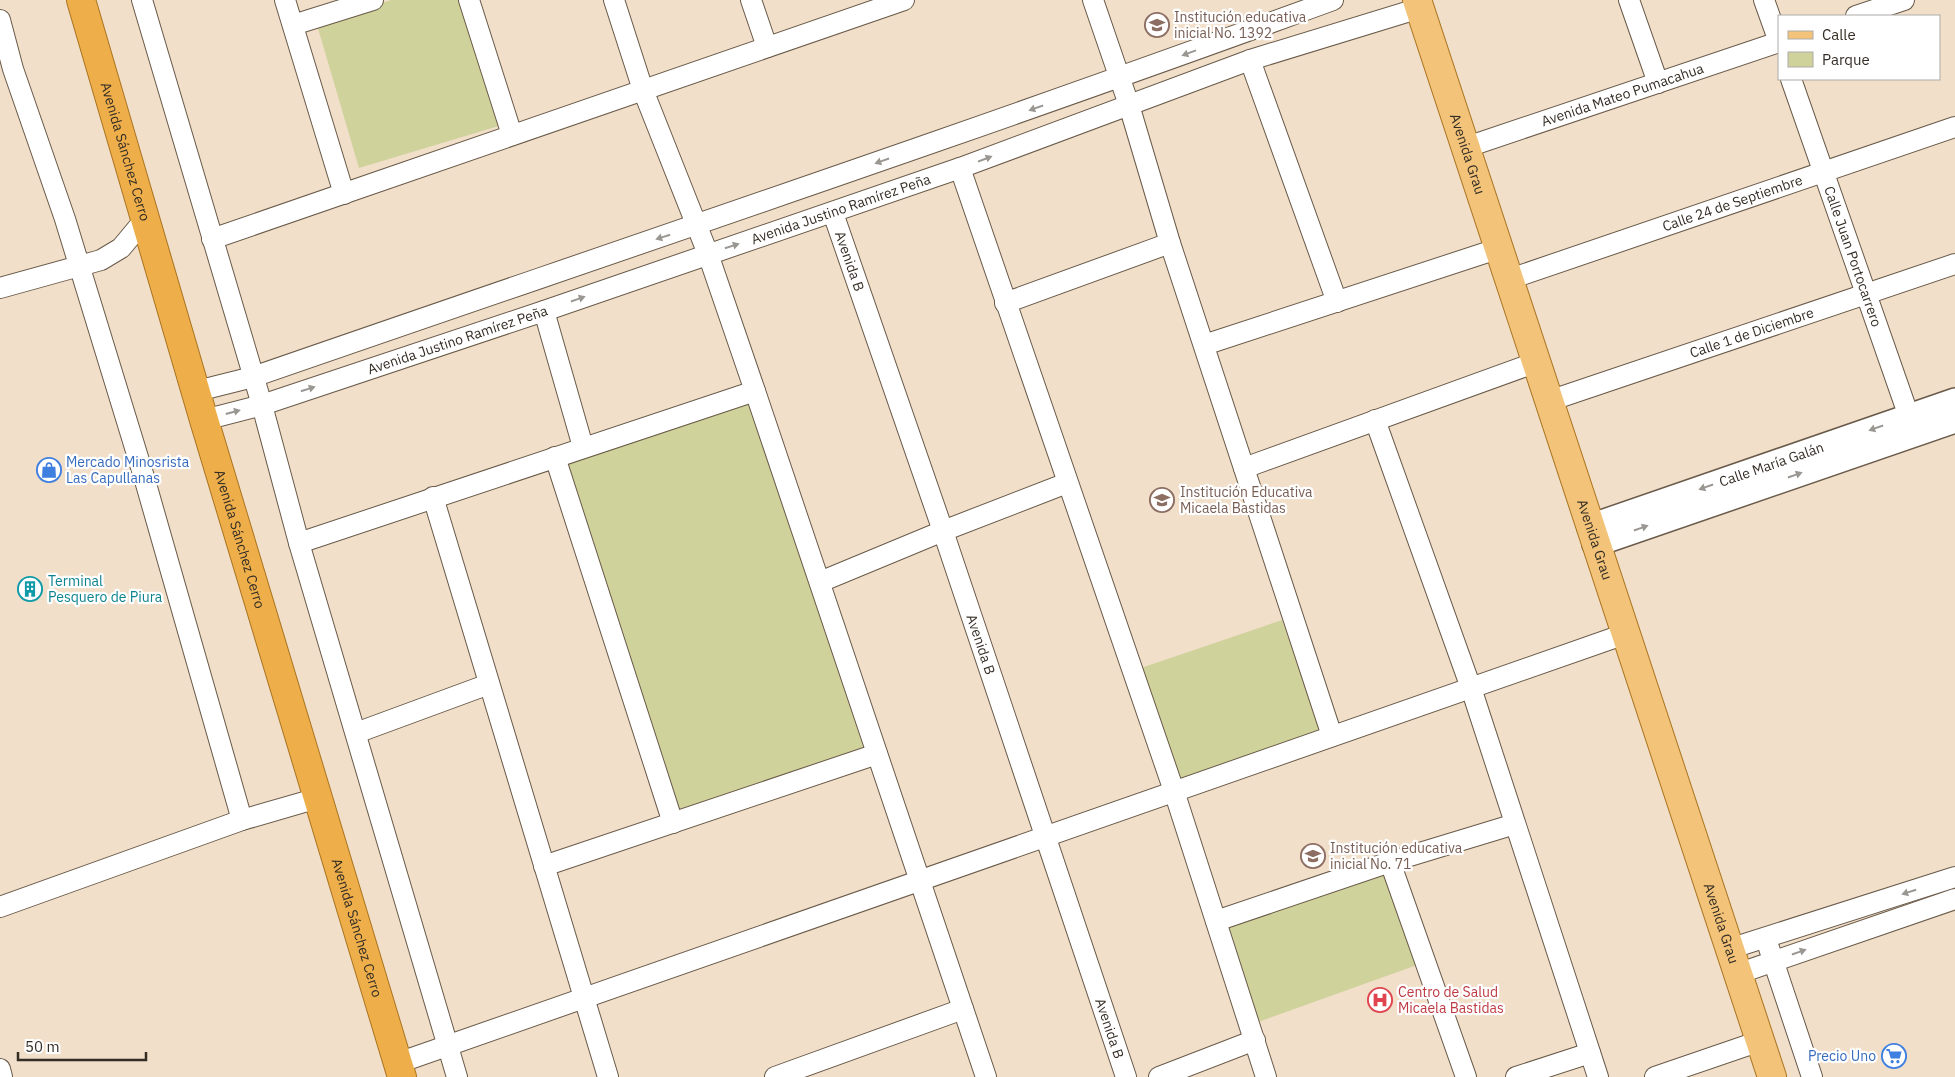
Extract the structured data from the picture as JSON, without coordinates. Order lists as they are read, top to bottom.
{
  "streets": {
    "highway": ["Avenida Sánchez Cerro"],
    "main road": ["Avenida Grau"],
    "street": [
      "Avenida Mateo Pumacahua",
      "Calle 24 de Septiembre",
      "Avenida Justino Ramírez Peña",
      "Calle Juan Portocarrero",
      "Avenida B",
      "Calle 1 de Diciembre",
      "Calle María Galán"
    ]
  },
  "crossings": [
    ["Avenida Mateo Pumacahua", "Avenida Grau"],
    ["Avenida Sánchez Cerro", "Avenida Justino Ramírez Peña"],
    ["Avenida Grau", "Calle 24 de Septiembre"],
    ["Avenida Grau", "Avenida Justino Ramírez Peña"],
    ["Avenida Grau", "Calle 1 de Diciembre"],
    ["Avenida Grau", "Calle María Galán"],
    ["Calle 24 de Septiembre", "Calle Juan Portocarrero"],
    ["Avenida Justino Ramírez Peña", "Avenida B"],
    ["Calle Juan Portocarrero", "Calle 1 de Diciembre"],
    ["Calle Juan Portocarrero", "Calle María Galán"]
  ],
  "places": {
    "school or university": ["Institución educativa inicial No. 1392", "Institución Educativa Micaela Bastidas", "Institución educativa inicial No. 71"],
    "shop": ["Mercado Minosrista Las Capullanas"],
    "building": ["Terminal Pesquero de Piura"],
    "hospital": ["Centro de Salud Micaela Bastidas"],
    "supermarket": ["Precio Uno"]
  },
  "legend": ["Calle", "Parque"],
  "scale_bar": "50 m"
}
